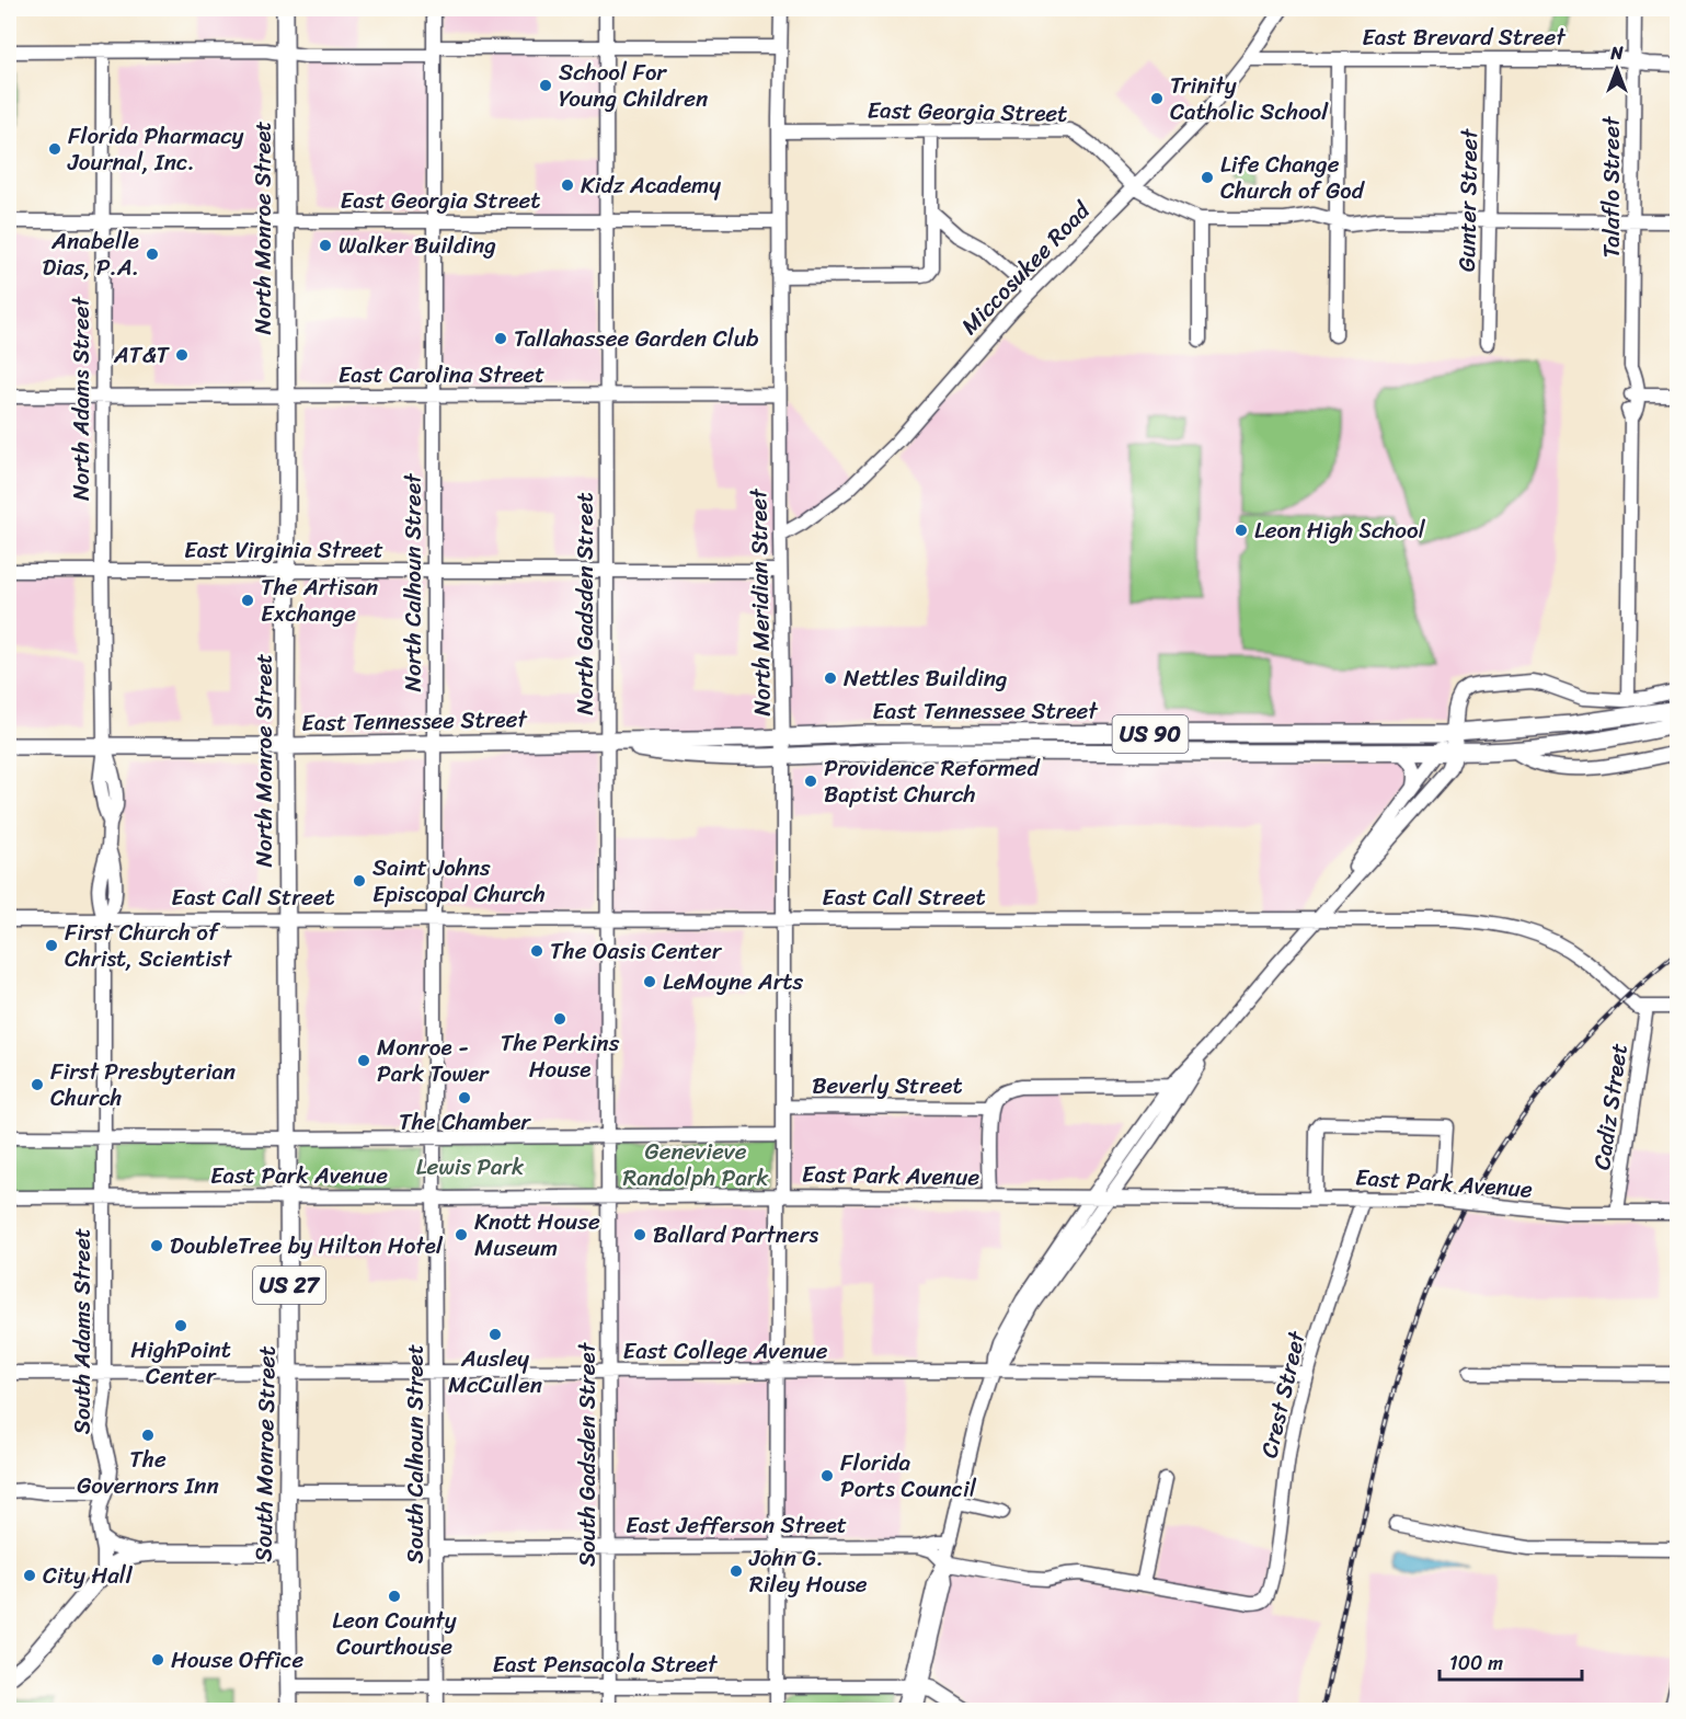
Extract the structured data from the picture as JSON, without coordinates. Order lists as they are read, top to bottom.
{
  "streets": {
    "main road": [
      "North Monroe Street",
      "East Tennessee Street",
      "US 90",
      "US 27",
      "South Monroe Street"
    ],
    "street": [
      "East Brevard Street",
      "East Georgia Street",
      "Talaflo Street",
      "Gunter Street",
      "Miccosukee Road",
      "East Carolina Street",
      "North Adams Street",
      "East Virginia Street",
      "North Calhoun Street",
      "North Meridian Street",
      "North Gadsden Street",
      "East Call Street",
      "Beverly Street",
      "Cadiz Street",
      "East Park Avenue",
      "South Adams Street",
      "East College Avenue",
      "Crest Street",
      "South Calhoun Street",
      "South Gadsden Street",
      "East Jefferson Street",
      "East Pensacola Street"
    ]
  },
  "crossings": [
    ["East Brevard Street", "Talaflo Street"],
    ["East Brevard Street", "Gunter Street"],
    ["East Brevard Street", "Miccosukee Road"],
    ["East Georgia Street", "Talaflo Street"],
    ["East Georgia Street", "Gunter Street"],
    ["East Georgia Street", "North Monroe Street"],
    ["East Georgia Street", "Miccosukee Road"],
    ["East Georgia Street", "North Adams Street"],
    ["East Georgia Street", "North Calhoun Street"],
    ["East Georgia Street", "North Meridian Street"],
    ["East Georgia Street", "North Gadsden Street"],
    ["North Monroe Street", "East Carolina Street"],
    ["North Monroe Street", "East Virginia Street"],
    ["North Monroe Street", "East Tennessee Street"],
    ["North Monroe Street", "East Call Street"],
    ["North Monroe Street", "East Park Avenue"],
    ["North Monroe Street", "South Monroe Street"],
    ["Miccosukee Road", "North Meridian Street"],
    ["East Carolina Street", "North Adams Street"],
    ["East Carolina Street", "North Calhoun Street"],
    ["East Carolina Street", "North Meridian Street"],
    ["East Carolina Street", "North Gadsden Street"],
    ["North Adams Street", "East Virginia Street"],
    ["North Adams Street", "East Tennessee Street"],
    ["North Adams Street", "US 90"],
    ["North Adams Street", "East Call Street"],
    ["North Adams Street", "East Park Avenue"],
    ["North Adams Street", "South Adams Street"],
    ["East Virginia Street", "North Calhoun Street"],
    ["East Virginia Street", "North Meridian Street"],
    ["East Virginia Street", "North Gadsden Street"],
    ["North Calhoun Street", "East Tennessee Street"],
    ["North Calhoun Street", "East Call Street"],
    ["North Calhoun Street", "East Park Avenue"],
    ["North Calhoun Street", "South Calhoun Street"],
    ["North Meridian Street", "East Tennessee Street"],
    ["North Meridian Street", "East Call Street"],
    ["North Meridian Street", "Beverly Street"],
    ["North Meridian Street", "East Park Avenue"],
    ["North Meridian Street", "East College Avenue"],
    ["North Meridian Street", "East Jefferson Street"],
    ["North Meridian Street", "East Pensacola Street"],
    ["North Gadsden Street", "East Tennessee Street"],
    ["North Gadsden Street", "East Call Street"],
    ["North Gadsden Street", "East Park Avenue"],
    ["North Gadsden Street", "South Gadsden Street"],
    ["East Tennessee Street", "US 90"],
    ["East Call Street", "Cadiz Street"],
    ["Cadiz Street", "East Park Avenue"],
    ["East Park Avenue", "South Adams Street"],
    ["East Park Avenue", "Crest Street"],
    ["East Park Avenue", "South Monroe Street"],
    ["East Park Avenue", "South Calhoun Street"],
    ["East Park Avenue", "South Gadsden Street"],
    ["South Adams Street", "East College Avenue"],
    ["East College Avenue", "Crest Street"],
    ["East College Avenue", "South Monroe Street"],
    ["East College Avenue", "South Calhoun Street"],
    ["East College Avenue", "South Gadsden Street"],
    ["South Monroe Street", "East Pensacola Street"],
    ["South Calhoun Street", "East Jefferson Street"],
    ["South Calhoun Street", "East Pensacola Street"],
    ["South Gadsden Street", "East Jefferson Street"],
    ["South Gadsden Street", "East Pensacola Street"]
  ],
  "parks": ["Genevieve Randolph Park", "Lewis Park"],
  "places": [
    "School For Young Children",
    "Trinity Catholic School",
    "Florida Pharmacy Journal, Inc.",
    "Life Change Church of God",
    "Kidz Academy",
    "Walker Building",
    "Anabelle Dias, P.A.",
    "Tallahassee Garden Club",
    "AT&T",
    "Leon High School",
    "The Artisan Exchange",
    "Nettles Building",
    "Providence Reformed Baptist Church",
    "Saint Johns Episcopal Church",
    "First Church of Christ, Scientist",
    "The Oasis Center",
    "LeMoyne Arts",
    "The Perkins House",
    "Monroe - Park Tower",
    "First Presbyterian Church",
    "The Chamber",
    "Knott House Museum",
    "Ballard Partners",
    "DoubleTree by Hilton Hotel",
    "HighPoint Center",
    "Ausley McCullen",
    "The Governors Inn",
    "Florida Ports Council",
    "John G. Riley House",
    "City Hall",
    "Leon County Courthouse",
    "House Office"
  ],
  "scale_bar": "100 m",
  "north": "top"
}
